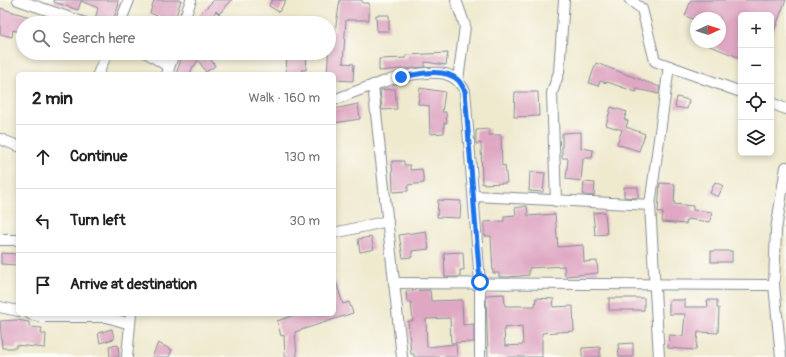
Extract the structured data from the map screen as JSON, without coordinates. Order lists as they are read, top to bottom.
{
  "north": "right",
  "page": {
    "map_buttons": ["+", "−"],
    "search": "Search here",
    "heading": ["2 min", "Walk · 160 m"],
    "list": [
      ["Continue", "130 m"],
      ["Turn left", "30 m"],
      "Arrive at destination"
    ]
  }
}
